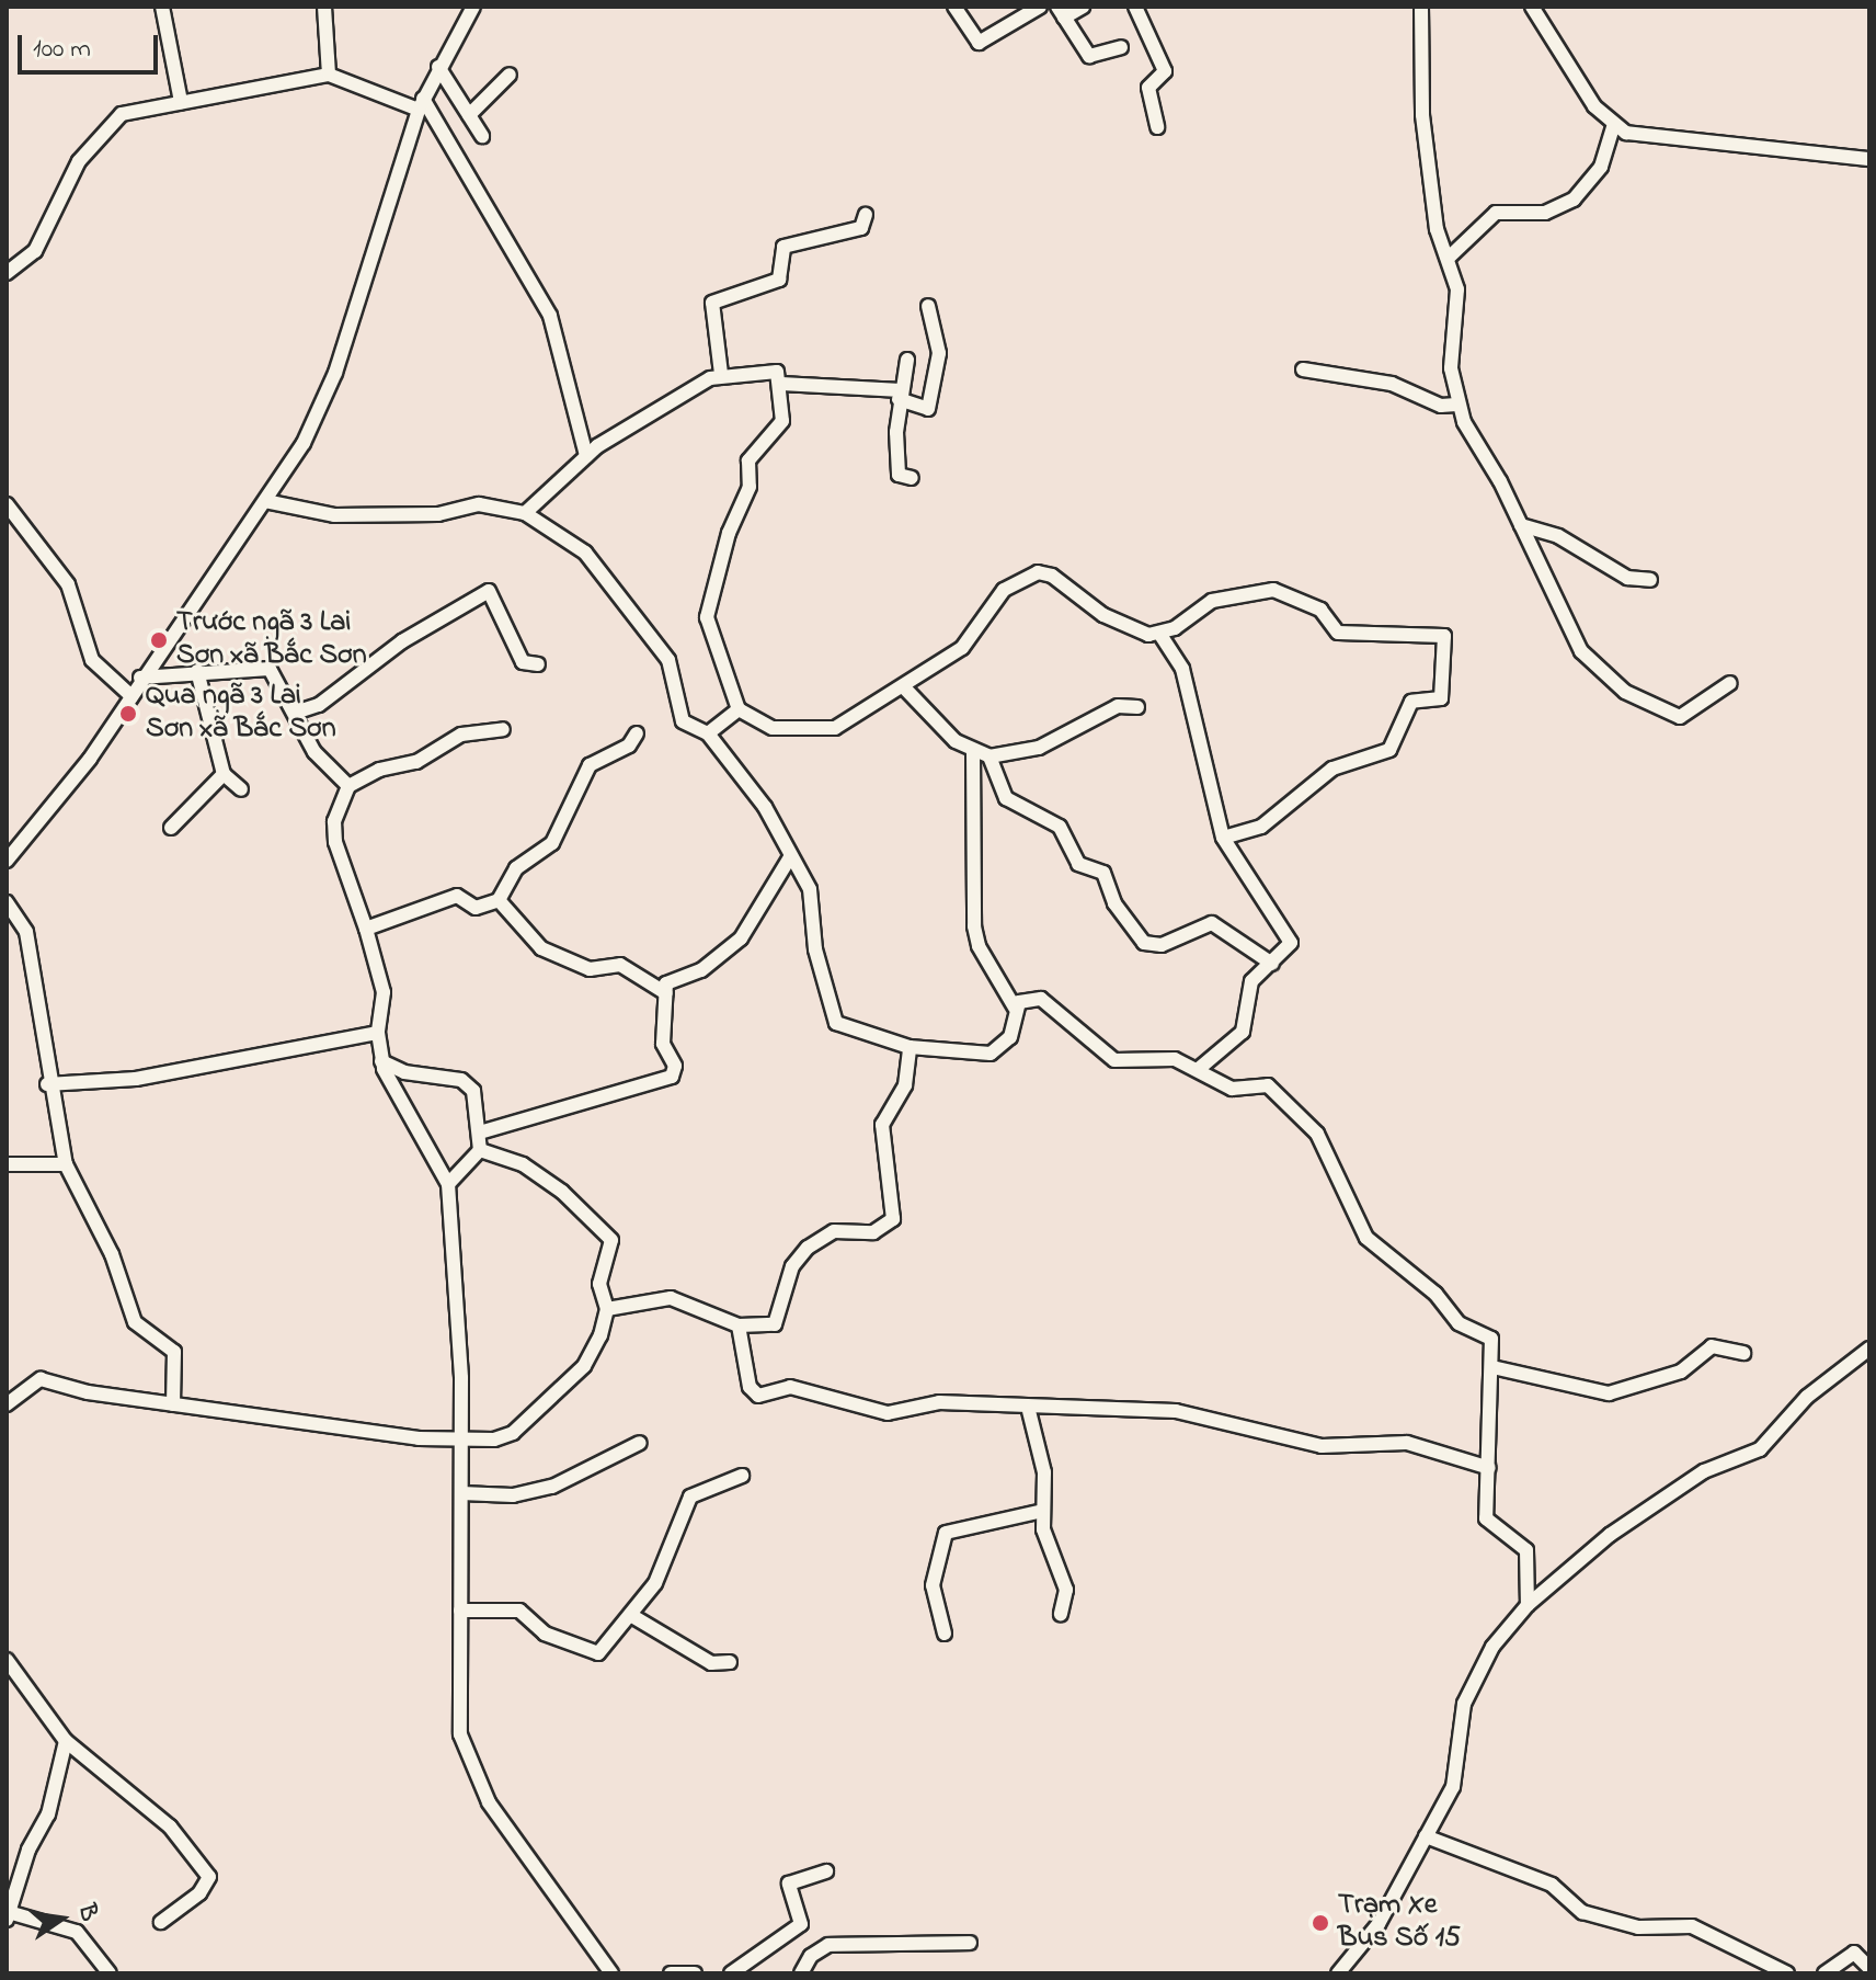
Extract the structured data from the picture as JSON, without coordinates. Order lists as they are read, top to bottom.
{
  "places": ["Trước ngã 3 Lai Sơn xã Bắc Sơn", "Qua ngã 3 Lai Sơn xã Bắc Sơn", "Trạm Xe Bus Số 15"],
  "scale_bar": "100 m",
  "north": "right"
}
